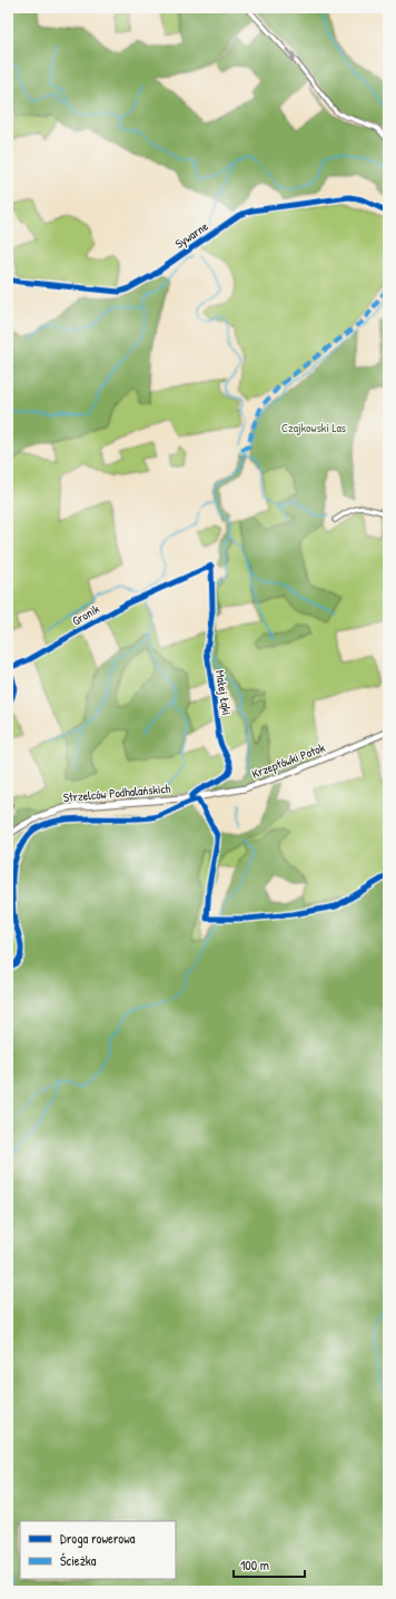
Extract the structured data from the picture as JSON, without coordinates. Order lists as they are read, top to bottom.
{
  "streets": {
    "main road": ["Krzeptówki Potok", "Strzelców Podhalańskich"],
    "street": ["Sywarne", "Gronik", "Małej Łąki"]
  },
  "crossings": [
    ["Gronik", "Małej Łąki"],
    ["Małej Łąki", "Krzeptówki Potok"],
    ["Krzeptówki Potok", "Strzelców Podhalańskich"]
  ],
  "parks": ["Czajkowski Las"],
  "legend": ["Droga rowerowa", "Ścieżka"],
  "scale_bar": "100 m"
}
